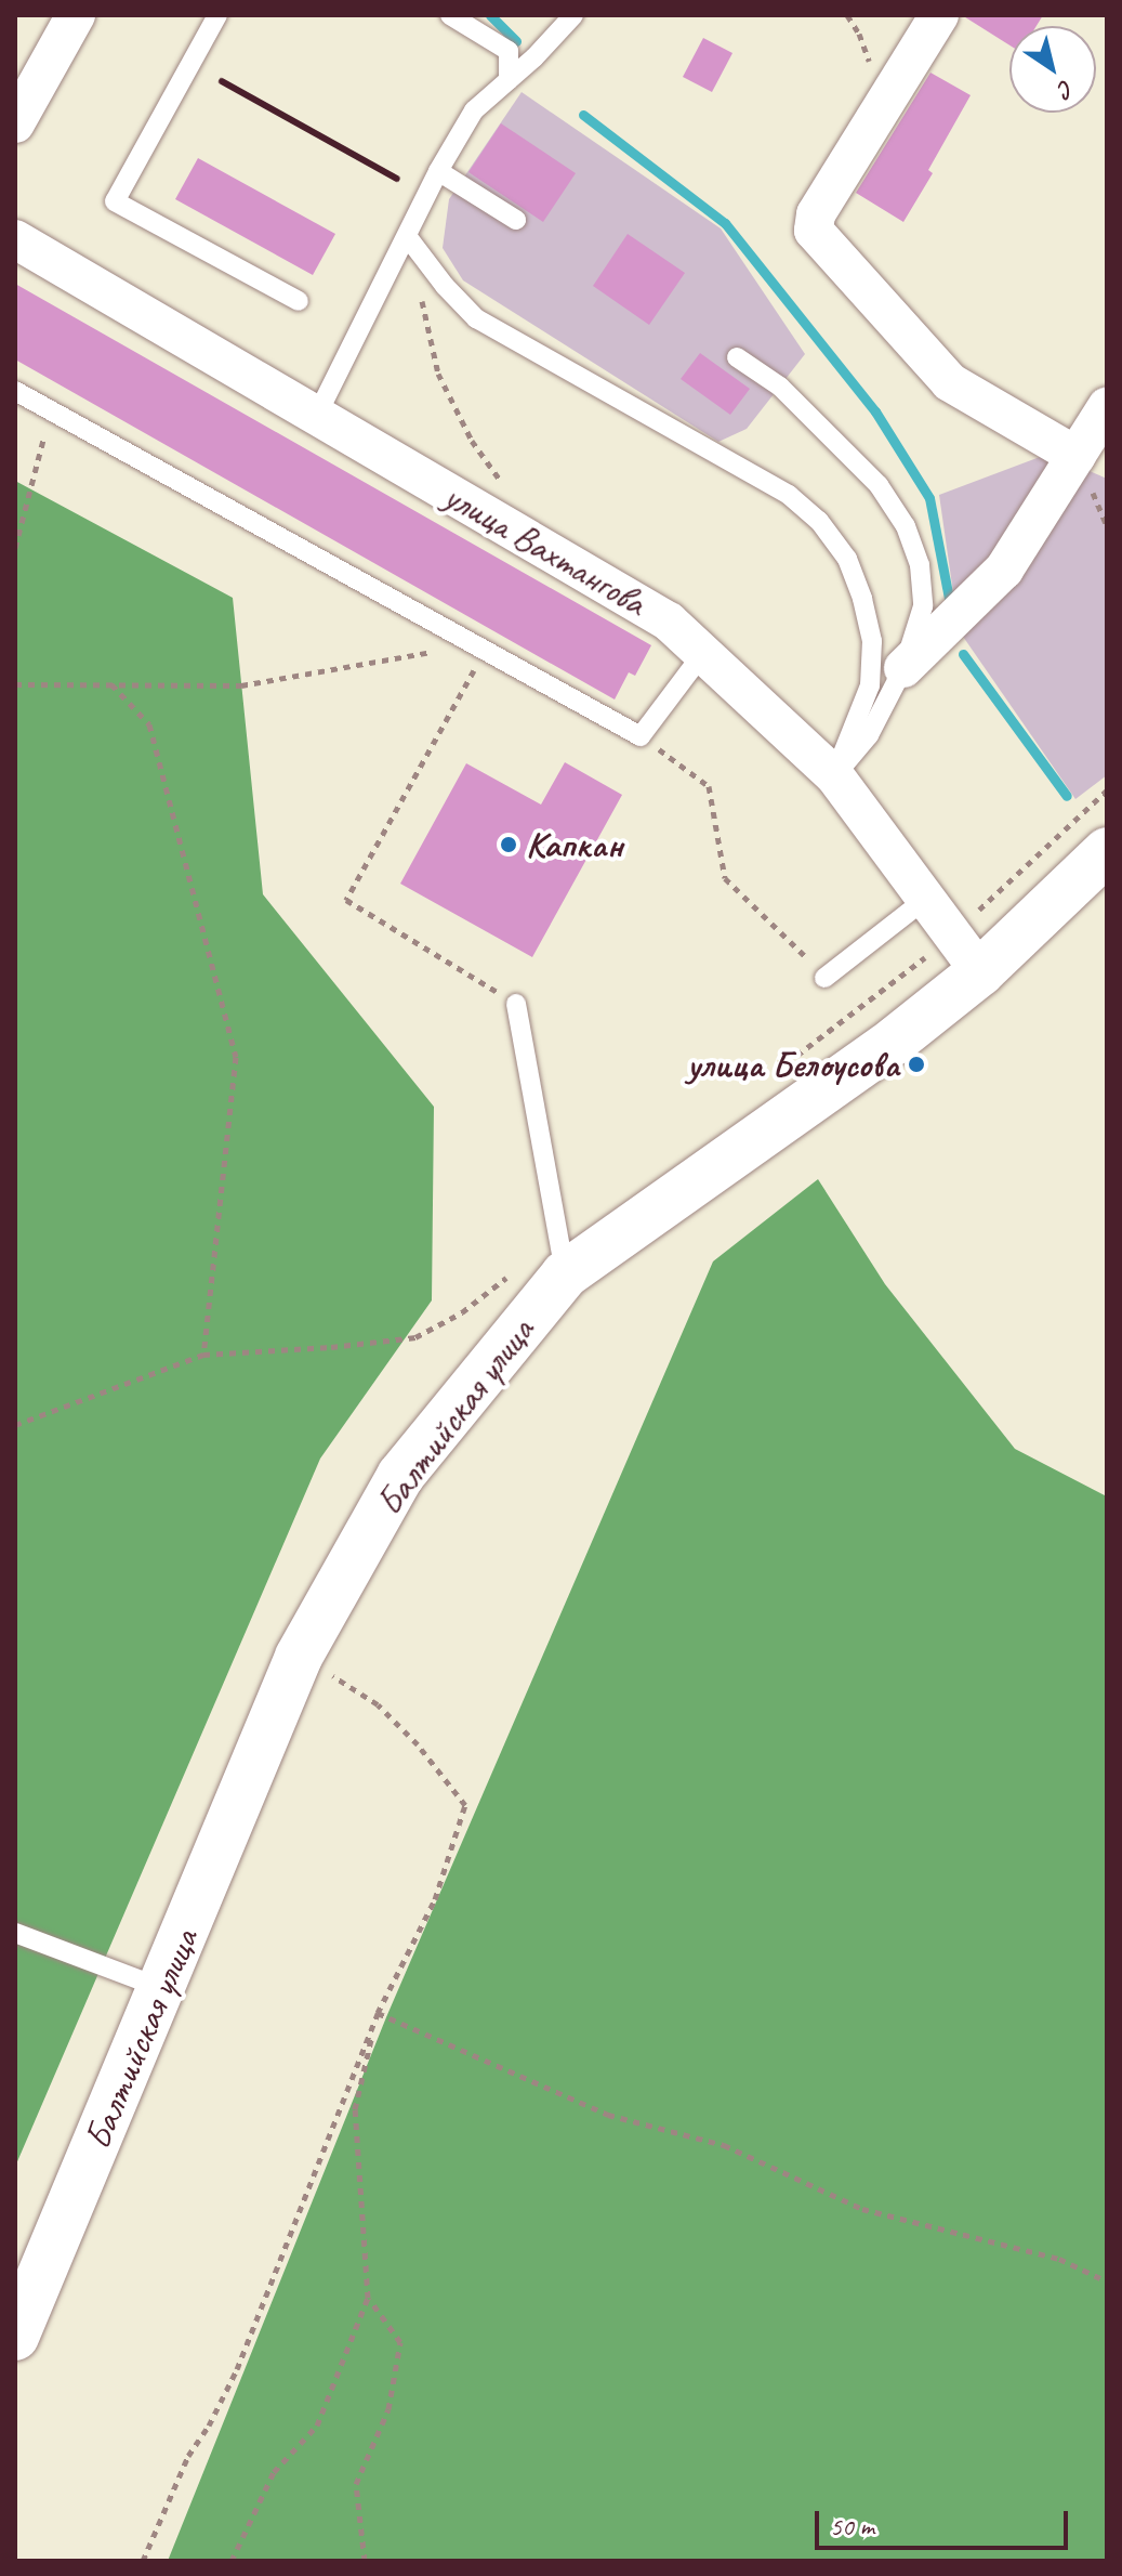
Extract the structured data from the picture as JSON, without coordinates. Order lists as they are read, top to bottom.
{
  "streets": {
    "main road": ["Балтийская улица"],
    "street": ["улица Вахтангова"]
  },
  "crossings": [
    ["улица Вахтангова", "Балтийская улица"]
  ],
  "places": ["Капкан", "улица Белоусова"],
  "scale_bar": "50 m",
  "north": "bottom right"
}
